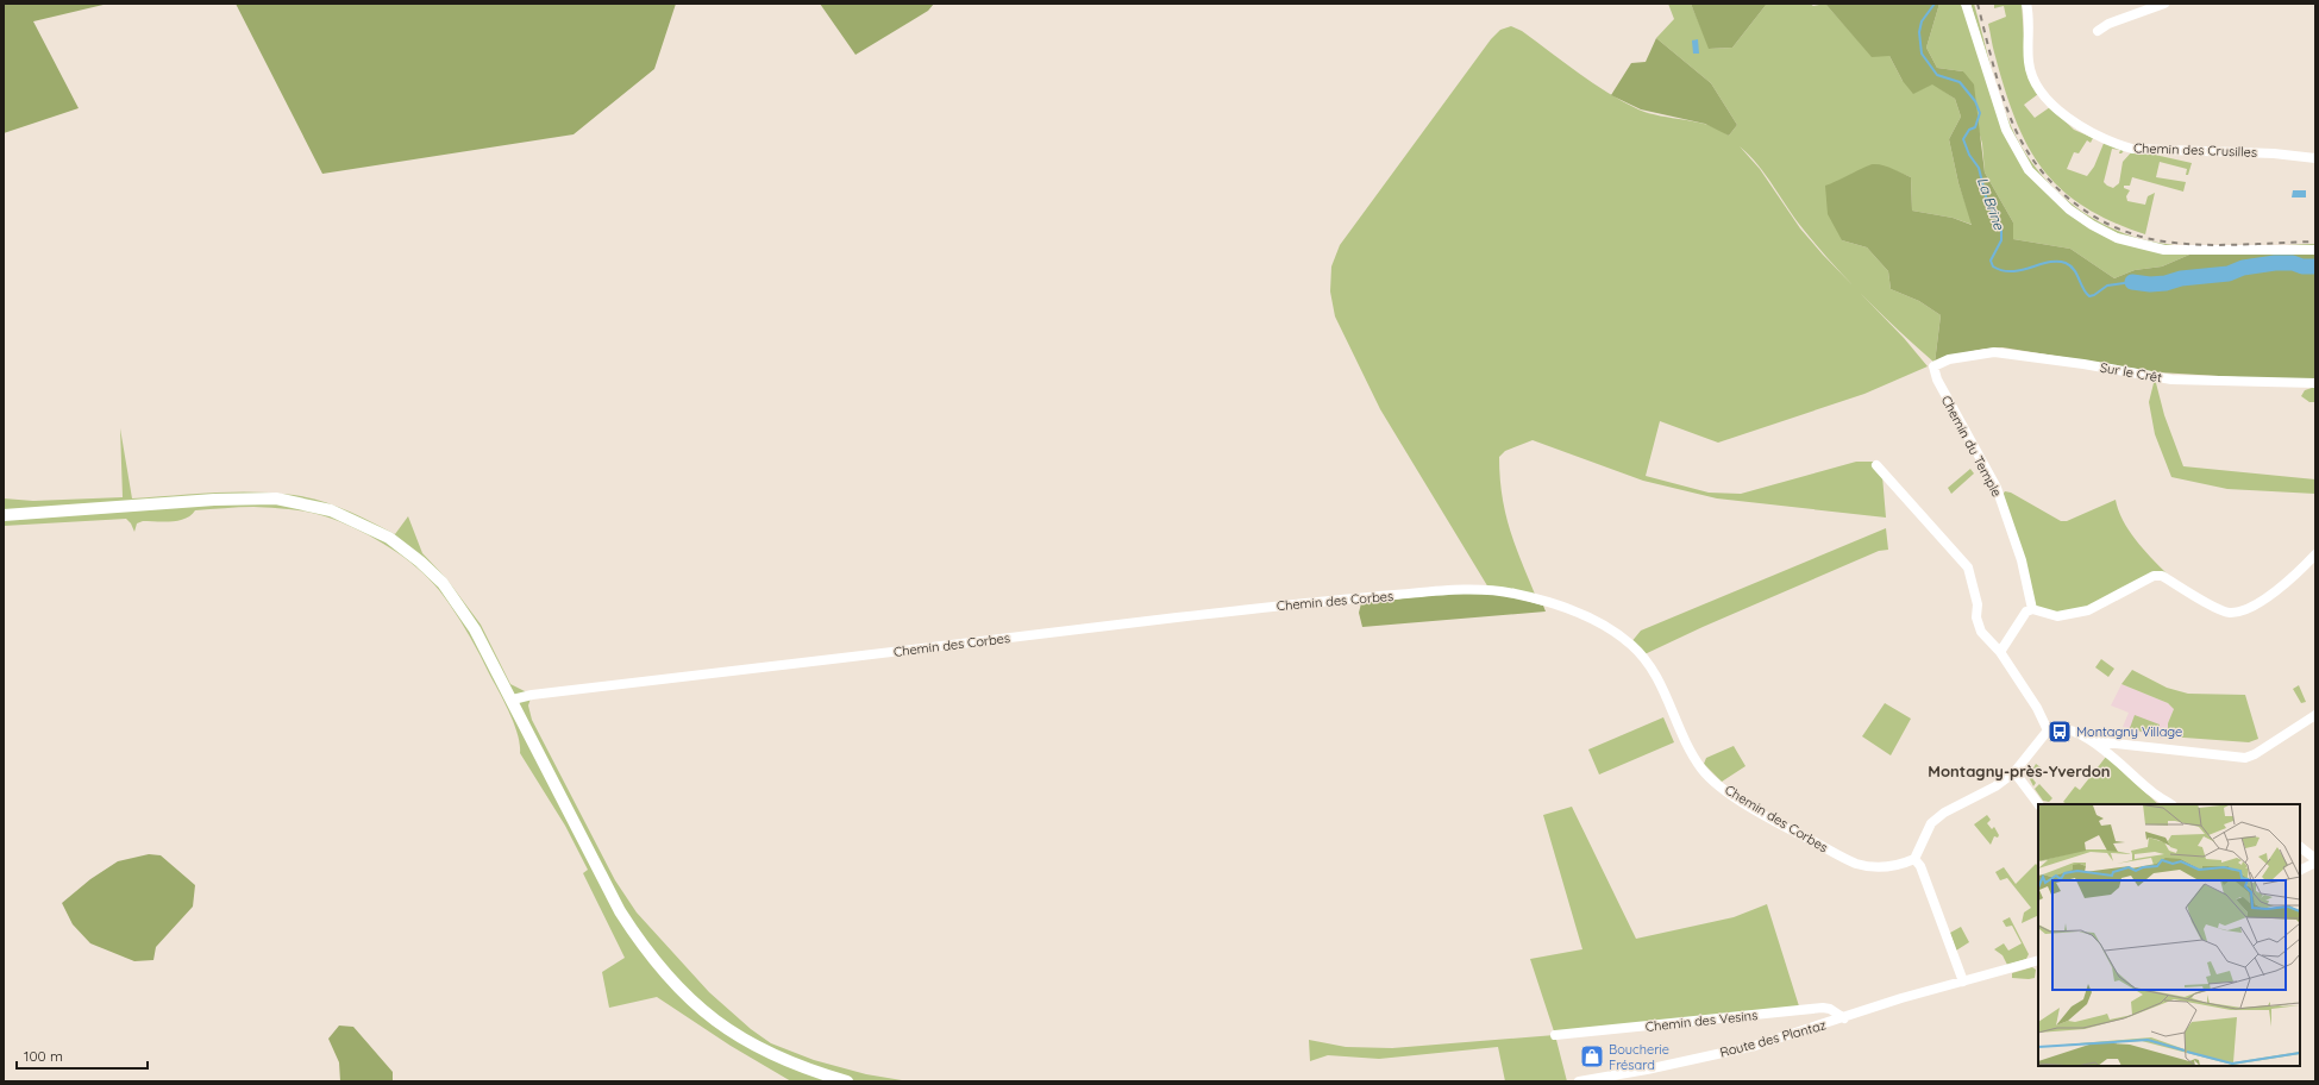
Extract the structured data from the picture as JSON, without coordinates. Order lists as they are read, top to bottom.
{
  "streets": {
    "street": [
      "Chemin des Crusilles",
      "Sur le Crêt",
      "Chemin du Temple",
      "Chemin des Corbes",
      "Chemin des Vesins",
      "Route des Plantaz"
    ]
  },
  "crossings": [
    ["Sur le Crêt", "Chemin du Temple"],
    ["Chemin des Vesins", "Route des Plantaz"]
  ],
  "districts": ["Montagny-près-Yverdon"],
  "water": ["La Brine"],
  "places": {
    "bus stop": ["Montagny Village"],
    "shop": ["Boucherie Frésard"]
  },
  "scale_bar": "100 m"
}
